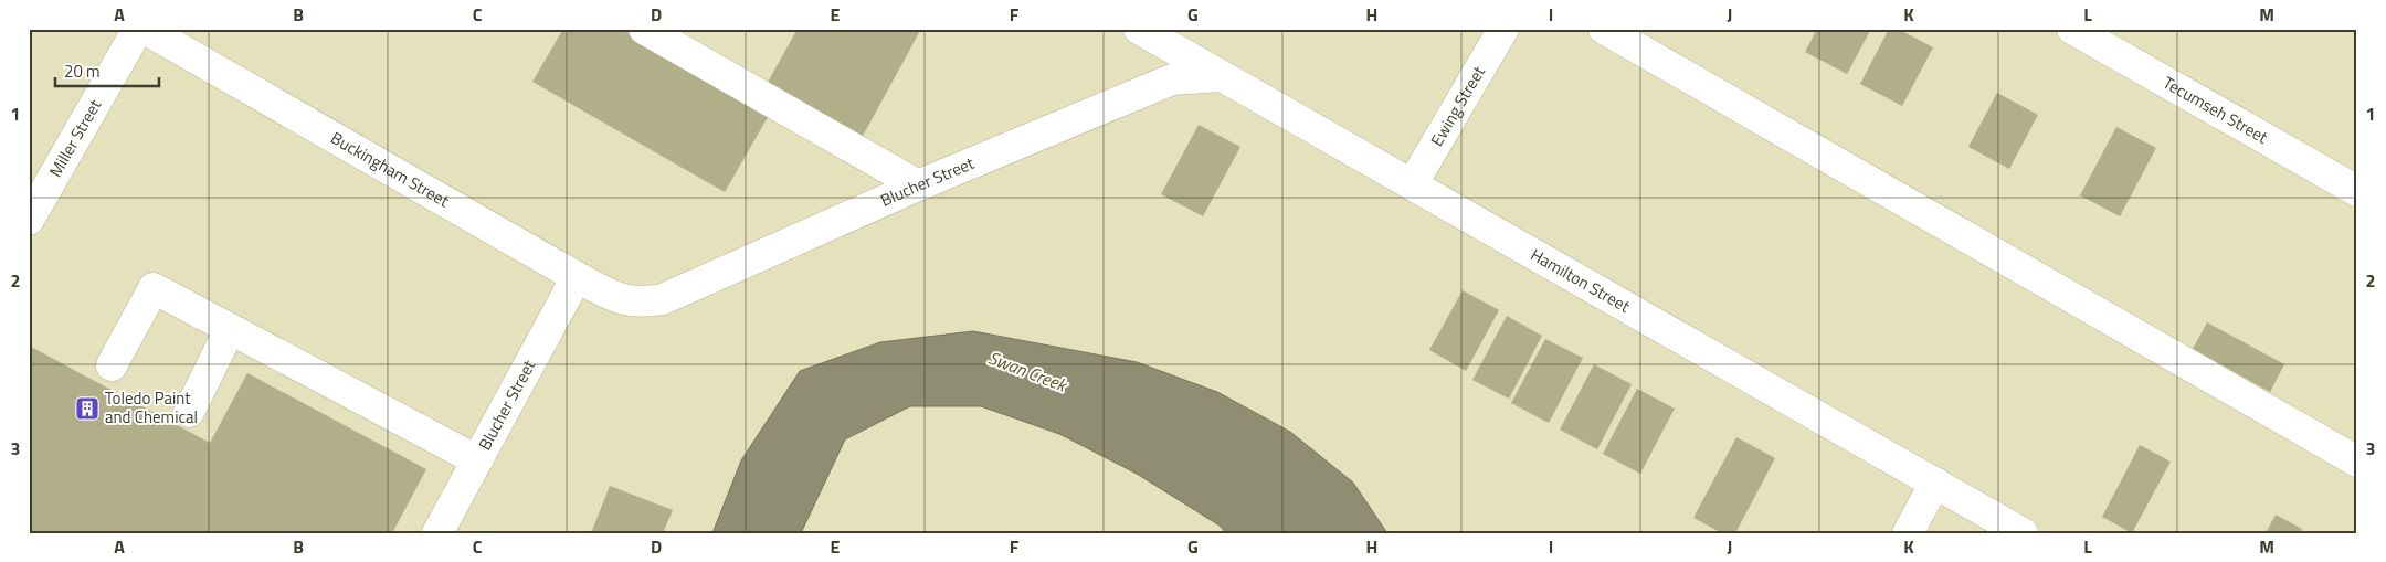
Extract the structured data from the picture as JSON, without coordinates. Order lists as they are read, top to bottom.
{
  "streets": {
    "street": [
      "Ewing Street",
      "Tecumseh Street",
      "Miller Street",
      "Buckingham Street",
      "Blucher Street",
      "Hamilton Street"
    ]
  },
  "crossings": [
    ["Ewing Street", "Hamilton Street"],
    ["Buckingham Street", "Blucher Street"],
    ["Blucher Street", "Hamilton Street"]
  ],
  "water": ["Swan Creek"],
  "places": {
    "building": ["Toledo Paint and Chemical"]
  },
  "scale_bar": "20 m",
  "grid": {
    "columns": [
      "A",
      "B",
      "C",
      "D",
      "E",
      "F",
      "G",
      "H",
      "I",
      "J",
      "K",
      "L",
      "M"
    ],
    "rows": ["1", "2", "3"]
  }
}
